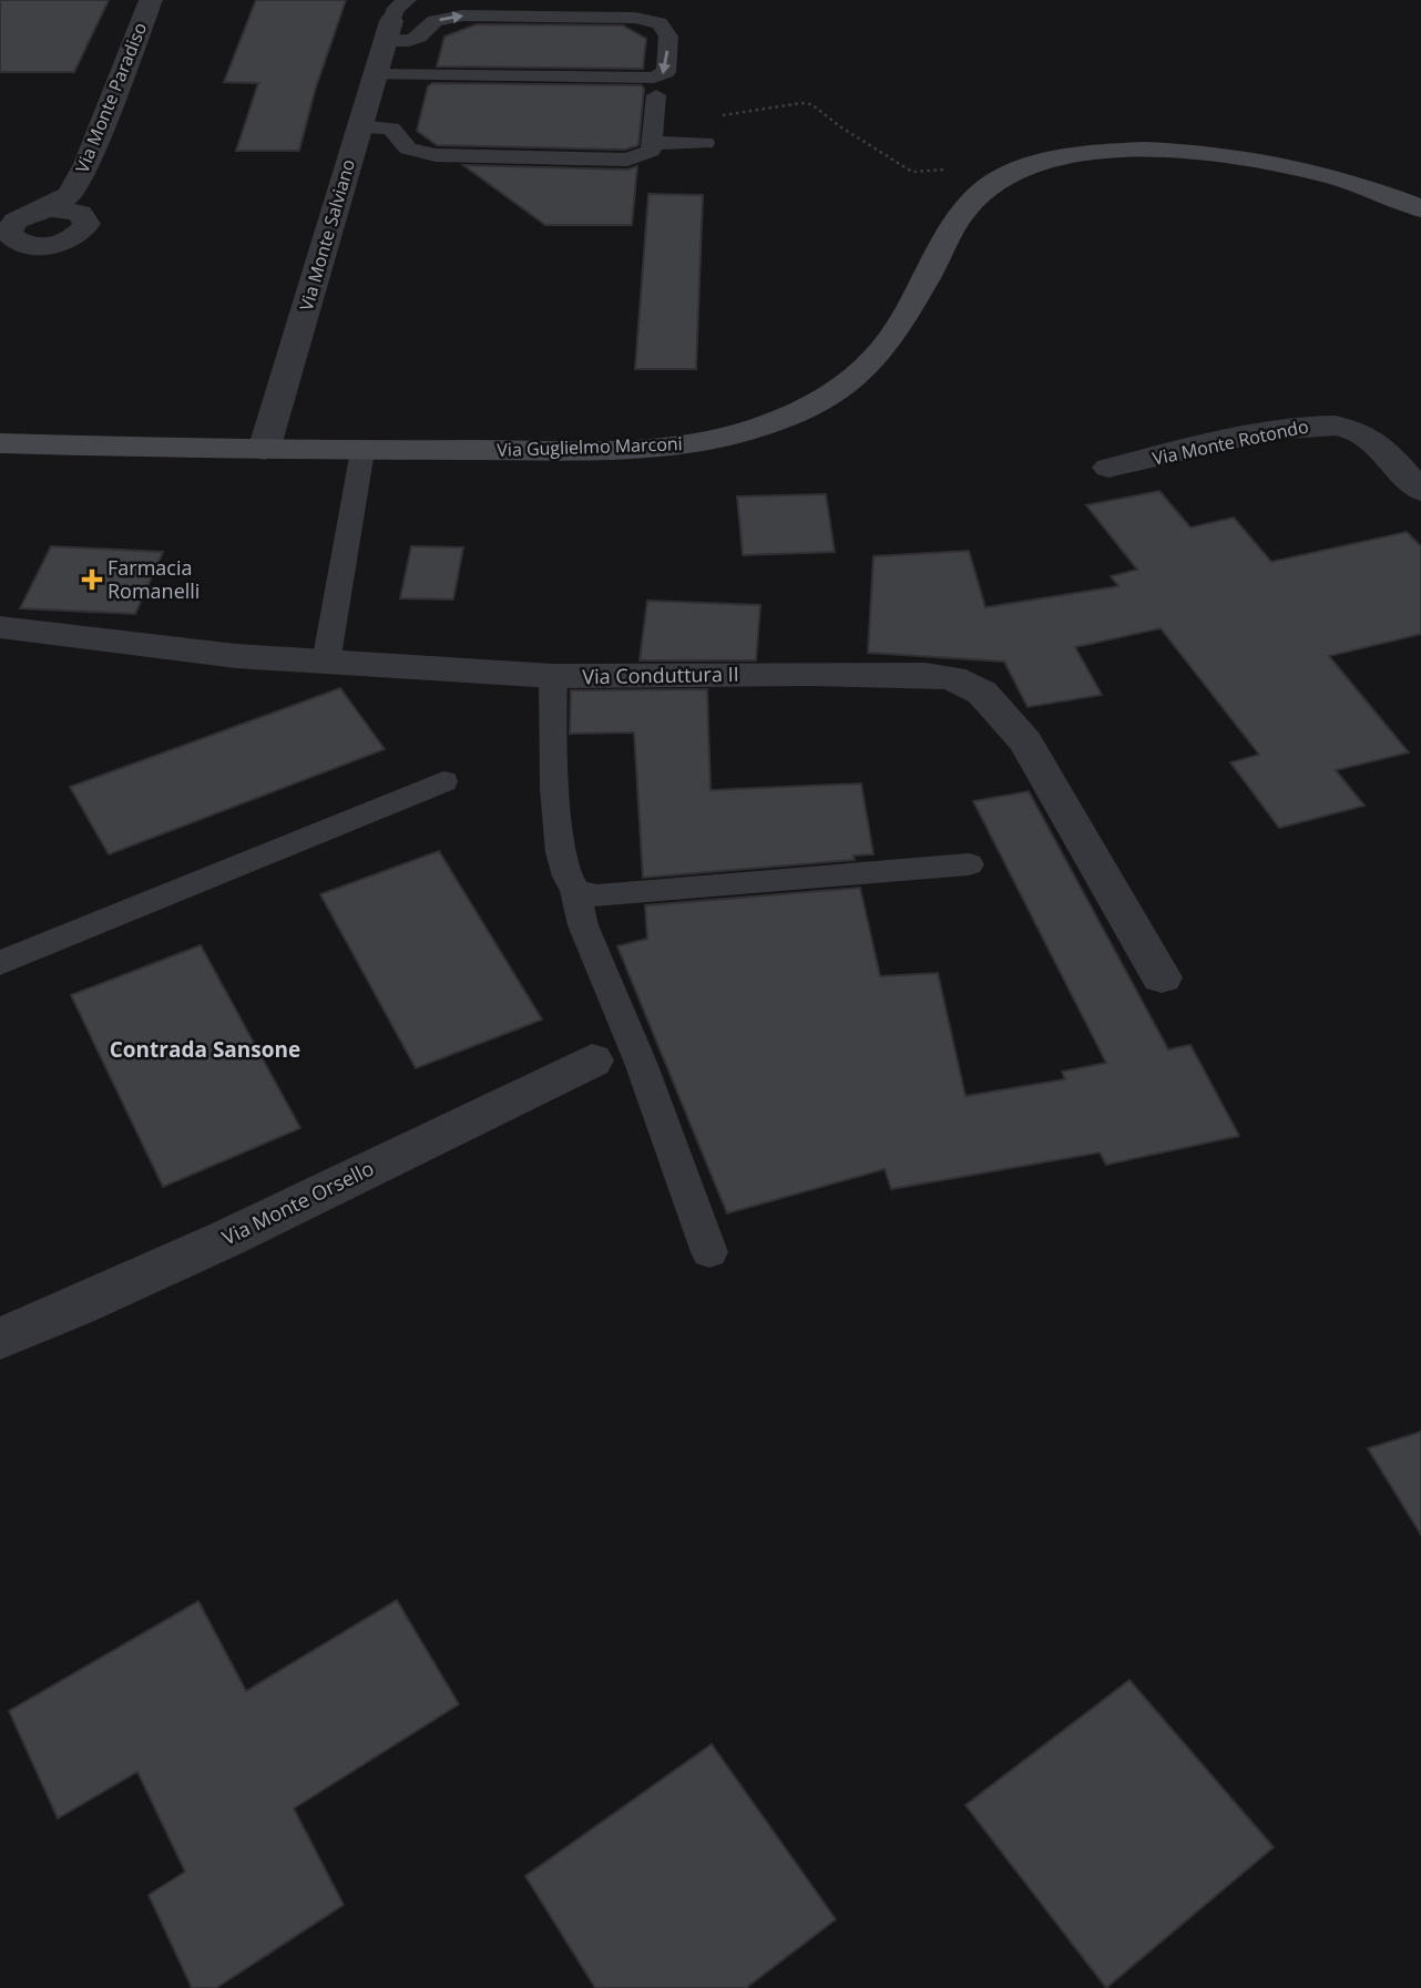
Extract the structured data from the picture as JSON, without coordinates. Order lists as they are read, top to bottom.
{
  "streets": {
    "main road": ["Via Guglielmo Marconi"],
    "street": [
      "Via Monte Paradiso",
      "Via Monte Salviano",
      "Via Monte Rotondo",
      "Via Conduttura II",
      "Via Monte Orsello"
    ]
  },
  "crossings": [
    ["Via Monte Salviano", "Via Guglielmo Marconi"]
  ],
  "districts": ["Contrada Sansone"],
  "places": {
    "health": ["Farmacia Romanelli"]
  }
}
